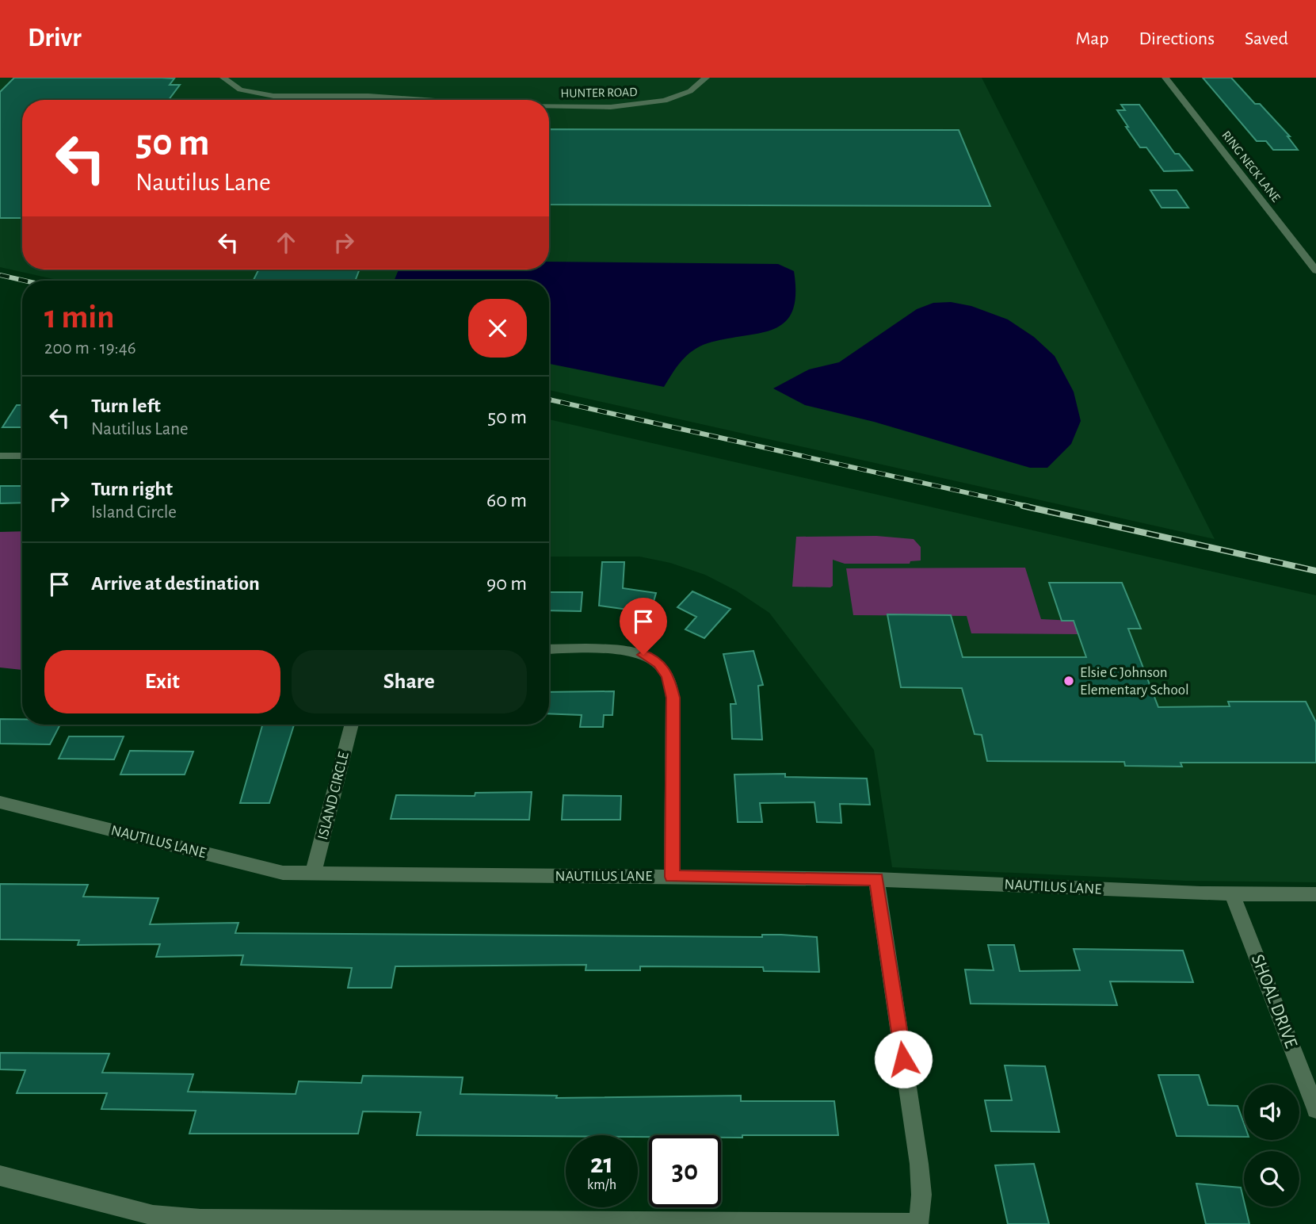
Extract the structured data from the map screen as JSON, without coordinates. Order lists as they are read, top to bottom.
{
  "streets": {
    "street": [
      "HUNTER ROAD",
      "RING NECK LANE",
      "ISLAND CIRCLE",
      "NAUTILUS LANE",
      "SHOAL DRIVE"
    ]
  },
  "crossings": [
    ["ISLAND CIRCLE", "NAUTILUS LANE"],
    ["NAUTILUS LANE", "SHOAL DRIVE"]
  ],
  "places": ["Elsie C Johnson Elementary School"],
  "page": {
    "header": "Drivr",
    "nav": ["Map", "Directions", "Saved"],
    "turn": ["50 m", "Nautilus Lane"],
    "heading": ["1 min", "200 m · 19:46"],
    "list": [
      {
        "name": "Turn left",
        "note": "Nautilus Lane",
        "value": "50 m"
      },
      {
        "name": "Turn right",
        "note": "Island Circle",
        "value": "60 m"
      },
      {
        "name": "Arrive at destination",
        "value": "90 m"
      }
    ],
    "buttons": ["Exit", "Share"],
    "speed": "21 km/h",
    "limit": "30"
  }
}
